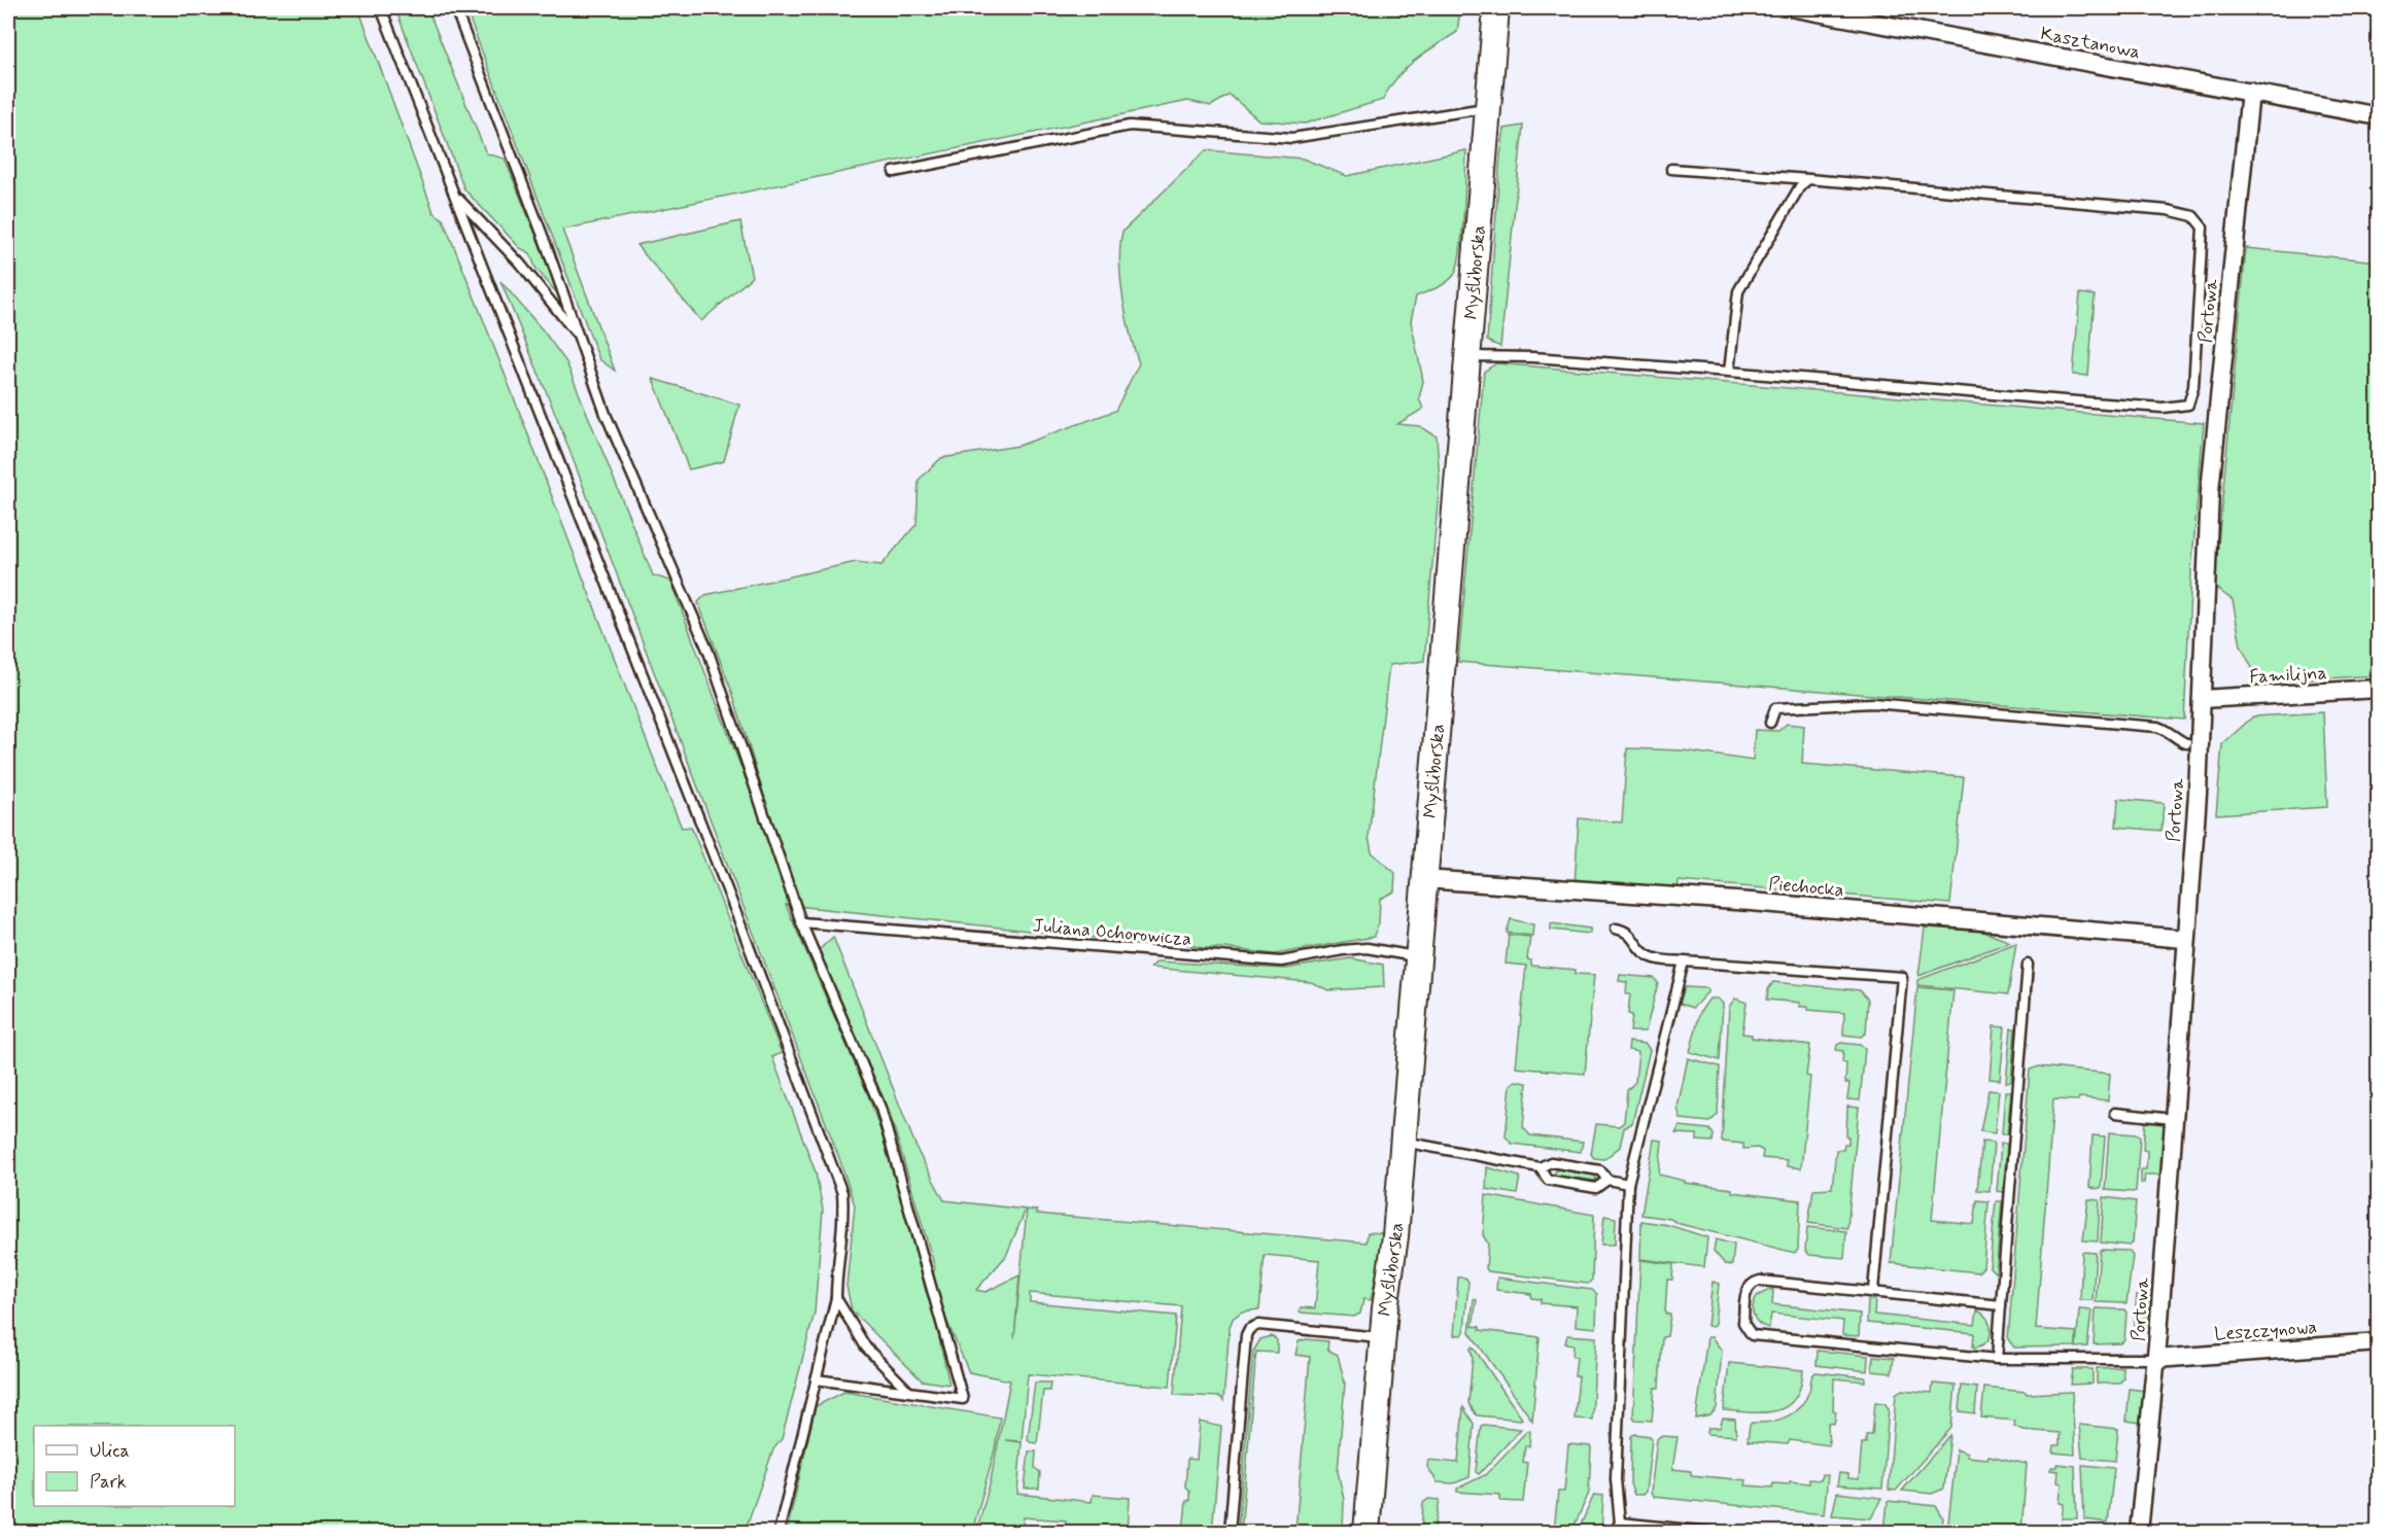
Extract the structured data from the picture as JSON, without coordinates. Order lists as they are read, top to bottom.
{
  "streets": {
    "street": [
      "Kasztanowa",
      "Myśliborska",
      "Portowa",
      "Familijna",
      "Piechocka",
      "Leszczynowa"
    ],
    "lane": ["Juliana Ochorowicza"]
  },
  "crossings": [
    ["Kasztanowa", "Portowa"],
    ["Myśliborska", "Piechocka"],
    ["Myśliborska", "Juliana Ochorowicza"],
    ["Portowa", "Familijna"],
    ["Portowa", "Piechocka"],
    ["Portowa", "Leszczynowa"]
  ],
  "legend": ["Ulica", "Park"]
}
